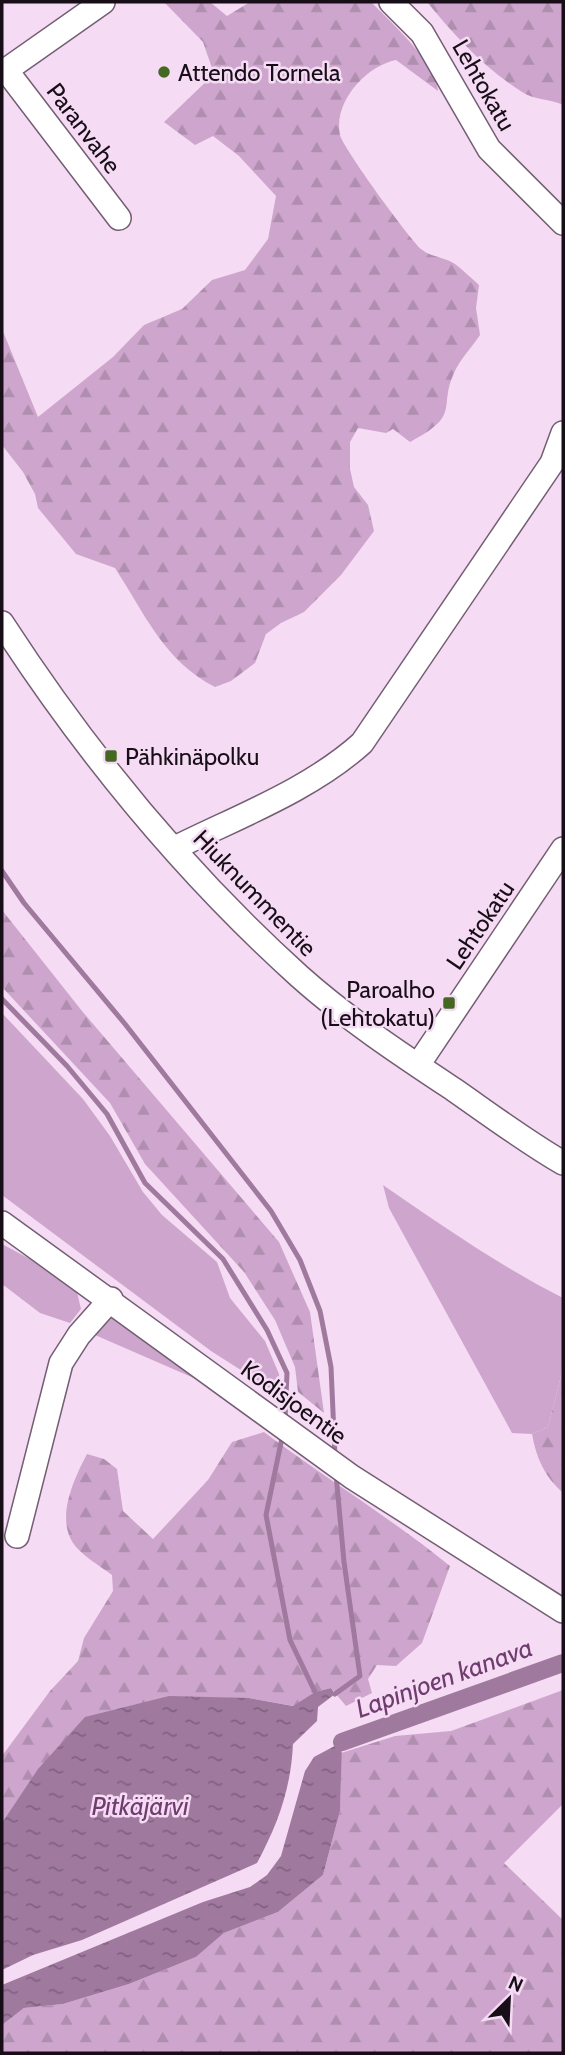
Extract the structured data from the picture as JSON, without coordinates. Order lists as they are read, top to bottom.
{
  "streets": {
    "street": [
      "Lehtokatu",
      "Paranvahe",
      "Hiuknummentie",
      "Kodisjoentie"
    ]
  },
  "crossings": [
    ["Lehtokatu", "Hiuknummentie"]
  ],
  "water": ["Lapinjoen kanava", "Pitkäjärvi"],
  "places": {
    "other": ["Attendo Tornela"],
    "transit": ["Pähkinäpolku", "Paroalho (Lehtokatu)"]
  },
  "north": "top right"
}
